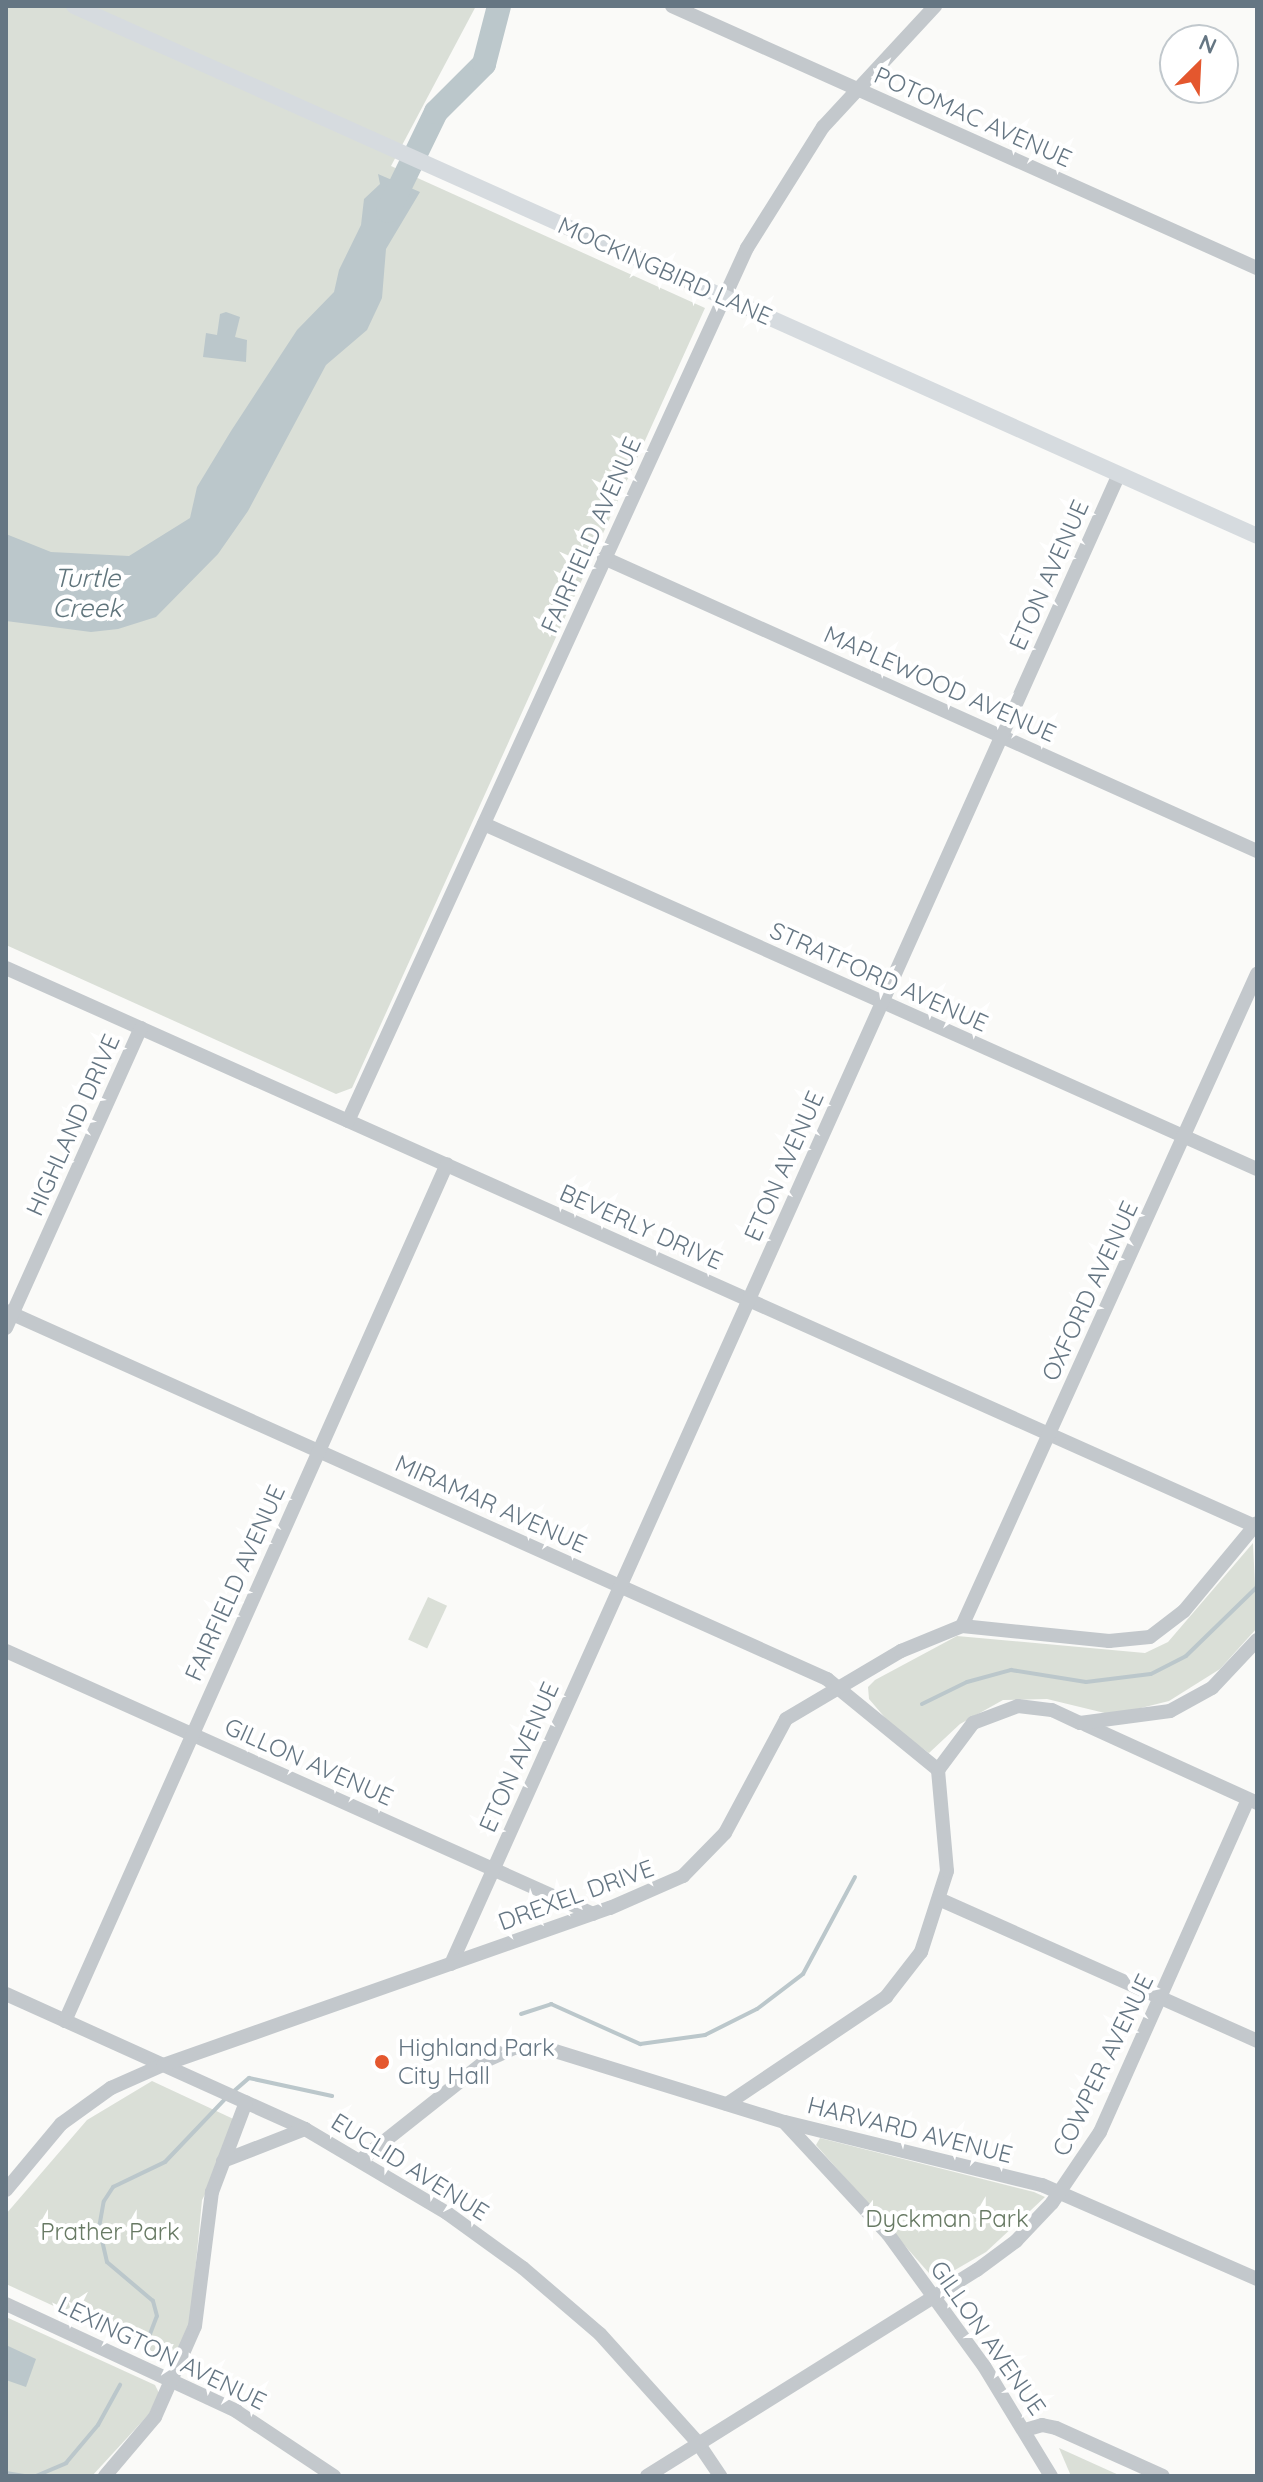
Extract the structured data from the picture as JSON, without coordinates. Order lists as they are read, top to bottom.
{
  "streets": {
    "main road": ["MOCKINGBIRD LANE"],
    "street": [
      "POTOMAC AVENUE",
      "FAIRFIELD AVENUE",
      "ETON AVENUE",
      "MAPLEWOOD AVENUE",
      "STRATFORD AVENUE",
      "HIGHLAND DRIVE",
      "BEVERLY DRIVE",
      "OXFORD AVENUE",
      "MIRAMAR AVENUE",
      "GILLON AVENUE",
      "DREXEL DRIVE",
      "COWPER AVENUE",
      "HARVARD AVENUE",
      "EUCLID AVENUE",
      "LEXINGTON AVENUE"
    ]
  },
  "crossings": [
    ["POTOMAC AVENUE", "FAIRFIELD AVENUE"],
    ["MOCKINGBIRD LANE", "FAIRFIELD AVENUE"],
    ["MOCKINGBIRD LANE", "ETON AVENUE"],
    ["FAIRFIELD AVENUE", "MAPLEWOOD AVENUE"],
    ["FAIRFIELD AVENUE", "STRATFORD AVENUE"],
    ["FAIRFIELD AVENUE", "BEVERLY DRIVE"],
    ["FAIRFIELD AVENUE", "MIRAMAR AVENUE"],
    ["FAIRFIELD AVENUE", "GILLON AVENUE"],
    ["FAIRFIELD AVENUE", "EUCLID AVENUE"],
    ["ETON AVENUE", "MAPLEWOOD AVENUE"],
    ["ETON AVENUE", "STRATFORD AVENUE"],
    ["ETON AVENUE", "BEVERLY DRIVE"],
    ["ETON AVENUE", "MIRAMAR AVENUE"],
    ["ETON AVENUE", "GILLON AVENUE"],
    ["ETON AVENUE", "DREXEL DRIVE"],
    ["STRATFORD AVENUE", "OXFORD AVENUE"],
    ["HIGHLAND DRIVE", "BEVERLY DRIVE"],
    ["HIGHLAND DRIVE", "MIRAMAR AVENUE"],
    ["BEVERLY DRIVE", "OXFORD AVENUE"],
    ["BEVERLY DRIVE", "DREXEL DRIVE"],
    ["OXFORD AVENUE", "DREXEL DRIVE"],
    ["MIRAMAR AVENUE", "DREXEL DRIVE"],
    ["GILLON AVENUE", "DREXEL DRIVE"],
    ["GILLON AVENUE", "COWPER AVENUE"],
    ["GILLON AVENUE", "HARVARD AVENUE"],
    ["DREXEL DRIVE", "EUCLID AVENUE"],
    ["COWPER AVENUE", "HARVARD AVENUE"],
    ["COWPER AVENUE", "EUCLID AVENUE"],
    ["HARVARD AVENUE", "EUCLID AVENUE"]
  ],
  "water": ["Turtle Creek"],
  "parks": ["Dyckman Park", "Prather Park"],
  "places": ["Highland Park City Hall"],
  "north": "top right"
}
